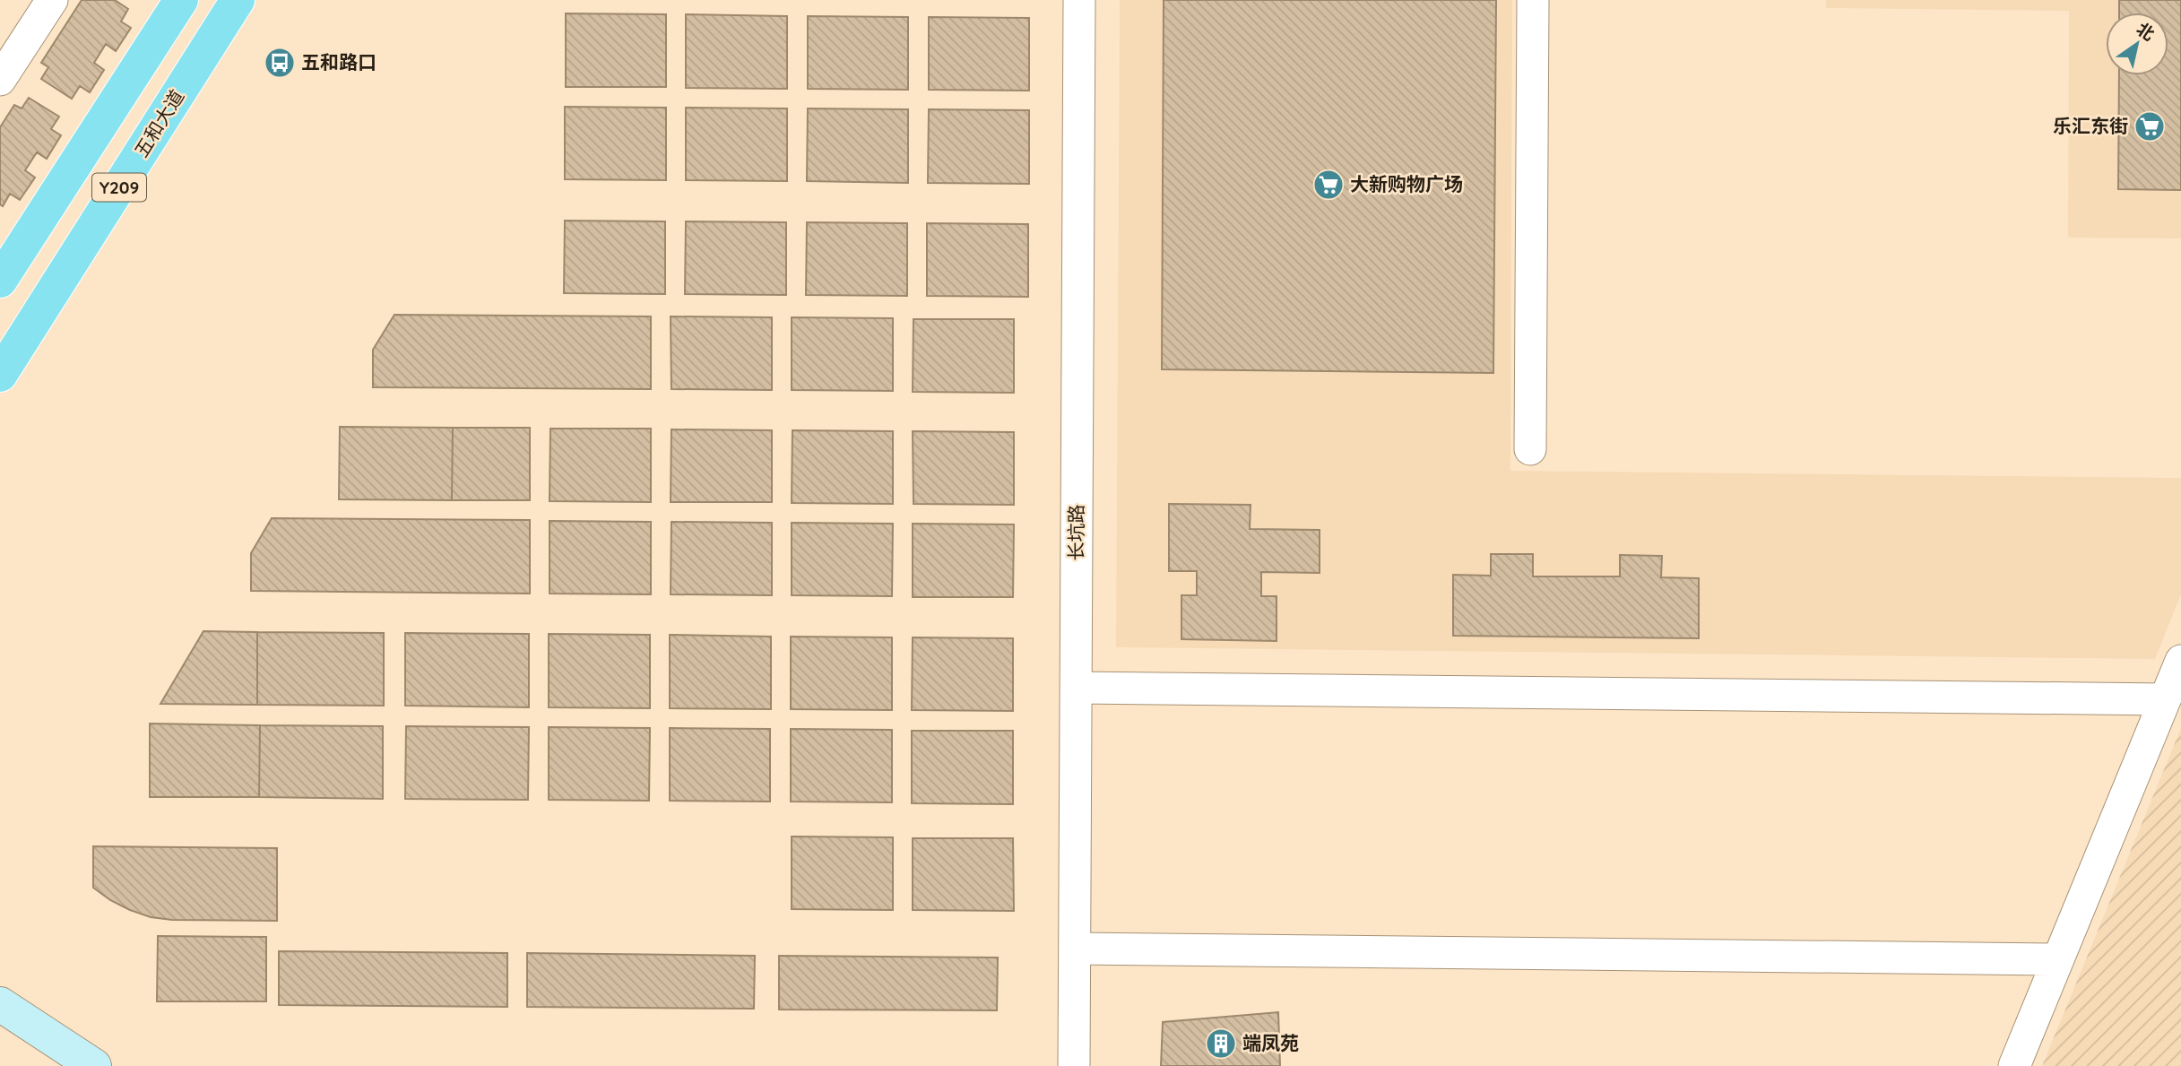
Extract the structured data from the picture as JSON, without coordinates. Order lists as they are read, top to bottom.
{
  "streets": {
    "main road": ["五和大道", "Y209"],
    "street": ["长坑路"]
  },
  "places": {
    "bus stop": ["五和路口"],
    "supermarket": ["乐汇东街", "大新购物广场"],
    "building": ["端凤苑"]
  },
  "north": "top right"
}
